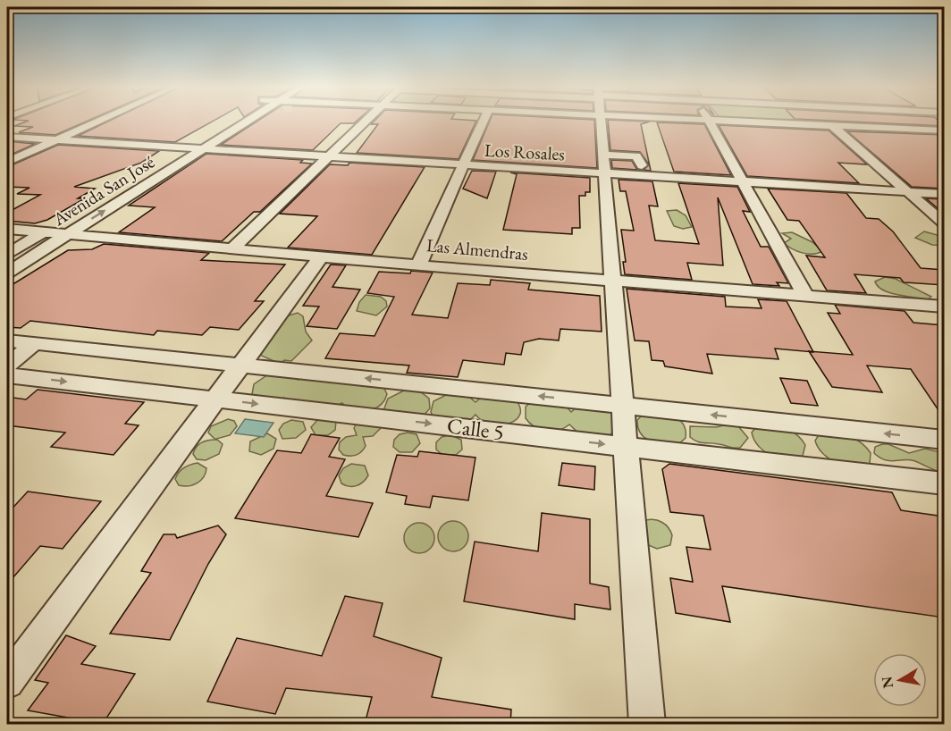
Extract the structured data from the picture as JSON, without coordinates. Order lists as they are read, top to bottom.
{
  "streets": {
    "street": [
      "Los Rosales",
      "Avenida San José",
      "Las Almendras",
      "Calle 5"
    ]
  },
  "crossings": [
    ["Los Rosales", "Avenida San José"],
    ["Avenida San José", "Las Almendras"]
  ],
  "north": "left"
}
